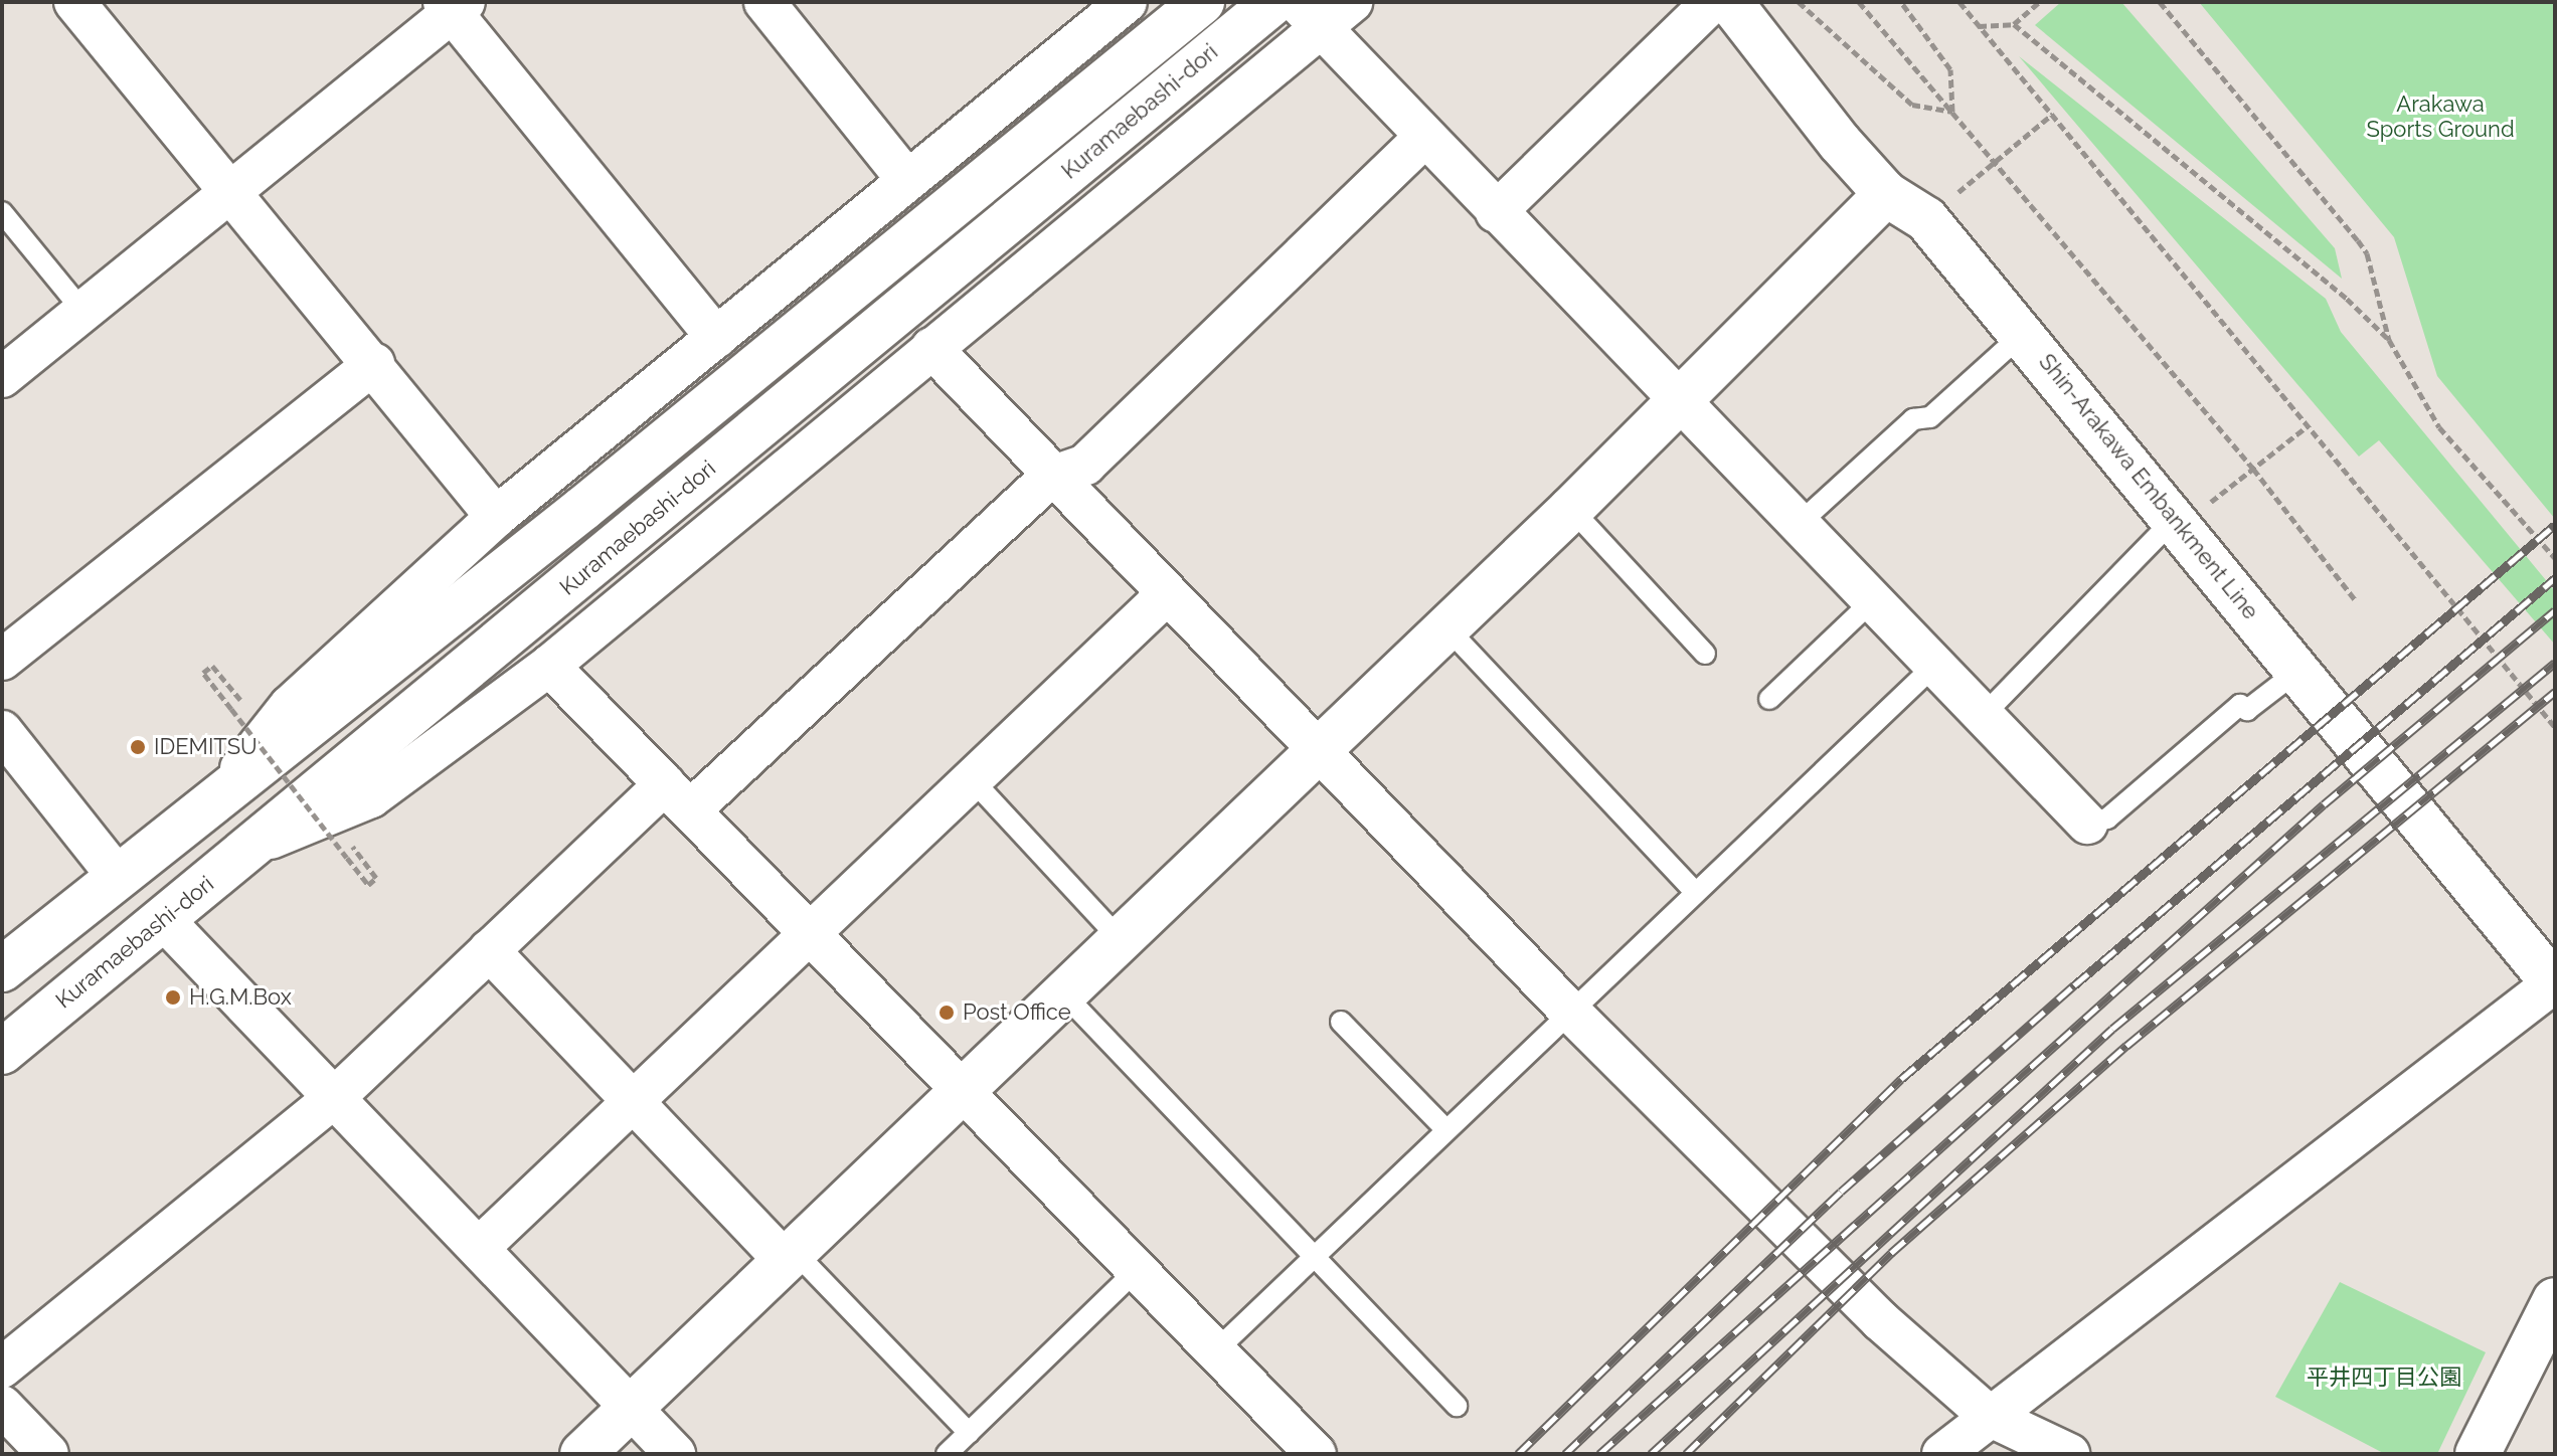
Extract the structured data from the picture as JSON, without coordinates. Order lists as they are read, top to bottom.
{
  "streets": {
    "main road": ["Kuramaebashi-dori", "Shin-Arakawa Embankment Line"]
  },
  "parks": ["Arakawa Sports Ground", "平井四丁目公園"],
  "places": ["IDEMITSU", "H.G.M.Box", "Post Office"]
}
